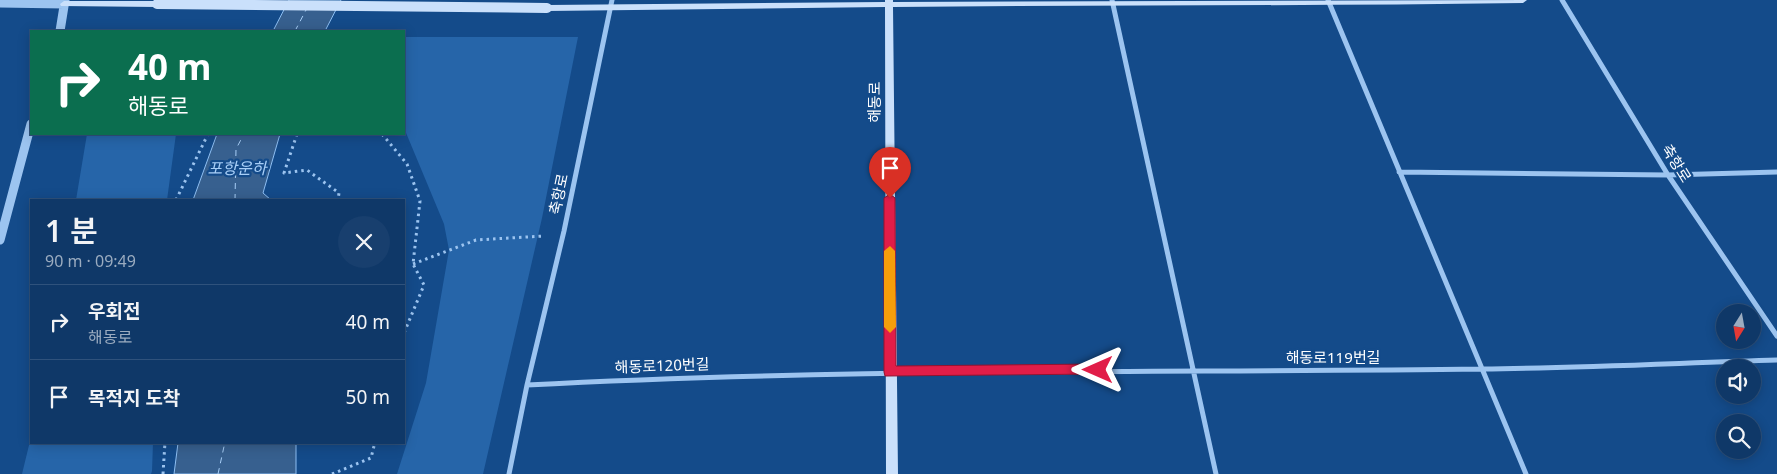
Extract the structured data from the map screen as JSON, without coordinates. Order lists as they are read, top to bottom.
{
  "streets": {
    "main road": ["해동로"],
    "street": ["축항로", "해동로119번길", "해동로120번길"]
  },
  "crossings": [
    ["해동로", "해동로119번길"],
    ["해동로", "해동로120번길"],
    ["축항로", "해동로120번길"],
    ["해동로119번길", "해동로120번길"]
  ],
  "water": ["포항운하"],
  "north": "bottom",
  "page": {
    "turn": ["40 m", "해동로"],
    "heading": ["1 분", "90 m · 09:49"],
    "list": [
      {
        "name": "우회전",
        "note": "해동로",
        "value": "40 m"
      },
      {
        "name": "목적지 도착",
        "value": "50 m"
      }
    ]
  }
}
